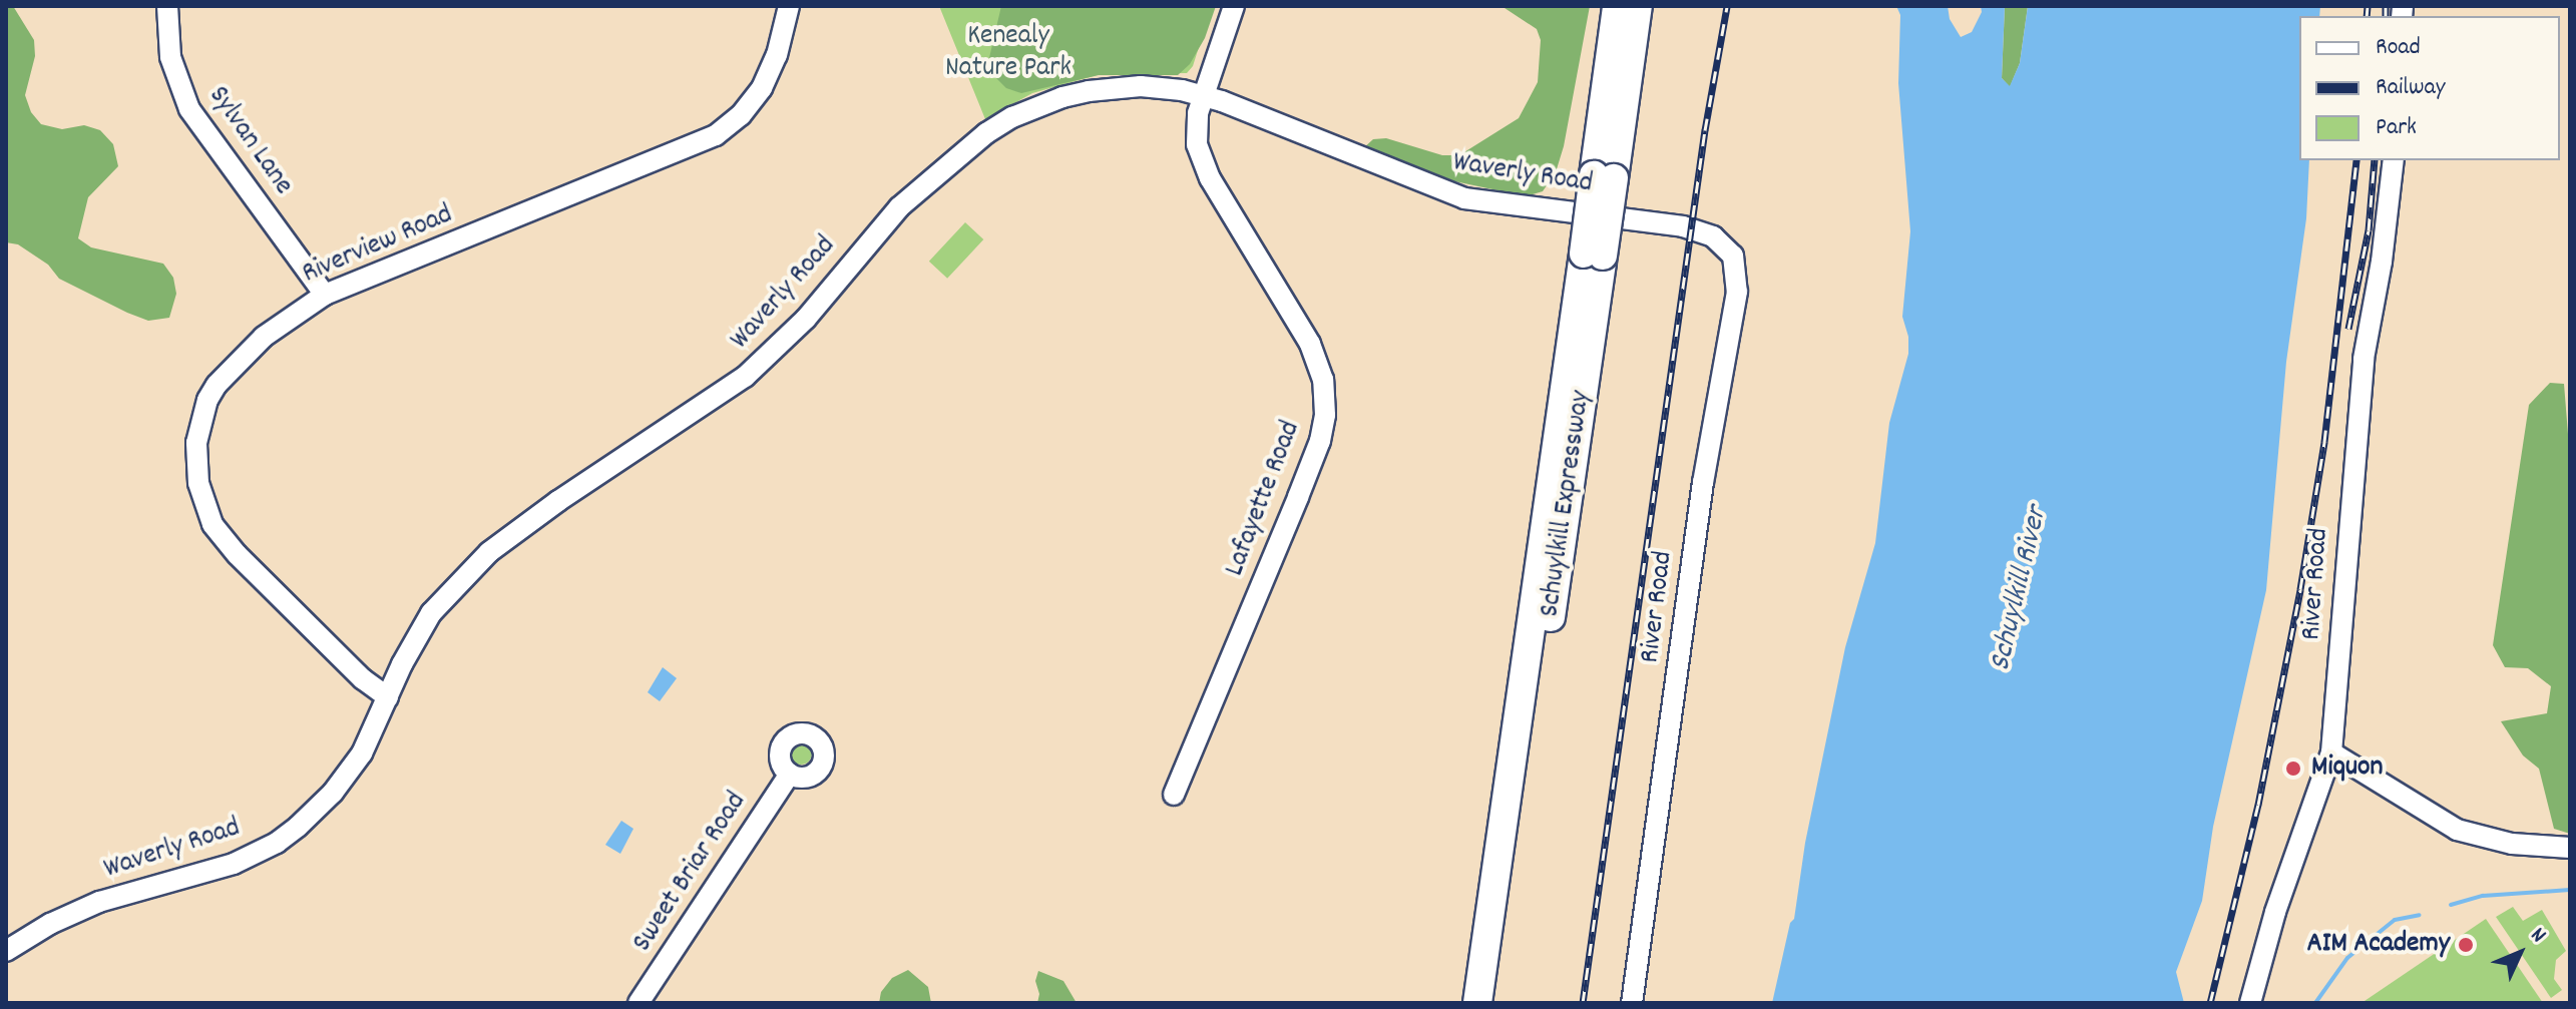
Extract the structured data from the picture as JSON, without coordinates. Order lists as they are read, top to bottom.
{
  "streets": {
    "highway": ["Schuylkill Expressway"],
    "street": [
      "Sylvan Lane",
      "Waverly Road",
      "Riverview Road",
      "Lafayette Road",
      "River Road",
      "Sweet Briar Road"
    ]
  },
  "crossings": [
    ["Sylvan Lane", "Riverview Road"],
    ["Waverly Road", "Riverview Road"],
    ["Waverly Road", "Lafayette Road"],
    ["Waverly Road", "River Road"]
  ],
  "water": ["Schuylkill River"],
  "parks": ["Kenealy Nature Park"],
  "places": ["Miquon", "AIM Academy"],
  "legend": ["Road", "Railway", "Park"],
  "north": "top right"
}
